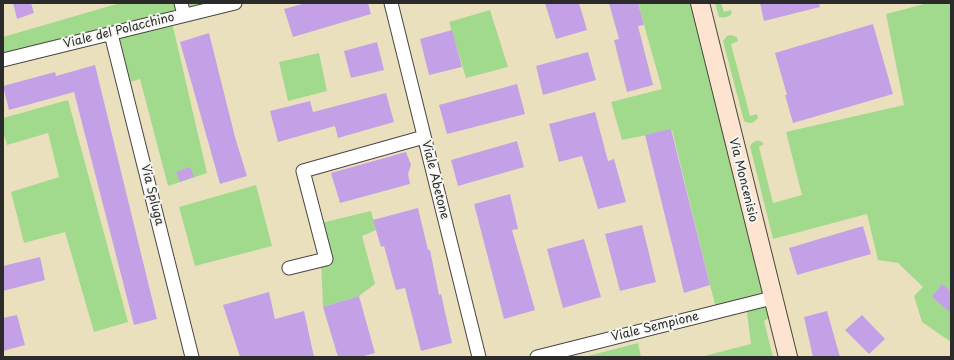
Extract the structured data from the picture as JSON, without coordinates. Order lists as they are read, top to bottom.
{
  "streets": {
    "main road": ["Via Moncenisio"],
    "street": [
      "Viale del Polacchino",
      "Viale Abetone",
      "Via Spluga",
      "Viale Sempione"
    ]
  },
  "crossings": [
    ["Viale del Polacchino", "Via Spluga"],
    ["Via Moncenisio", "Viale Sempione"]
  ]
}
